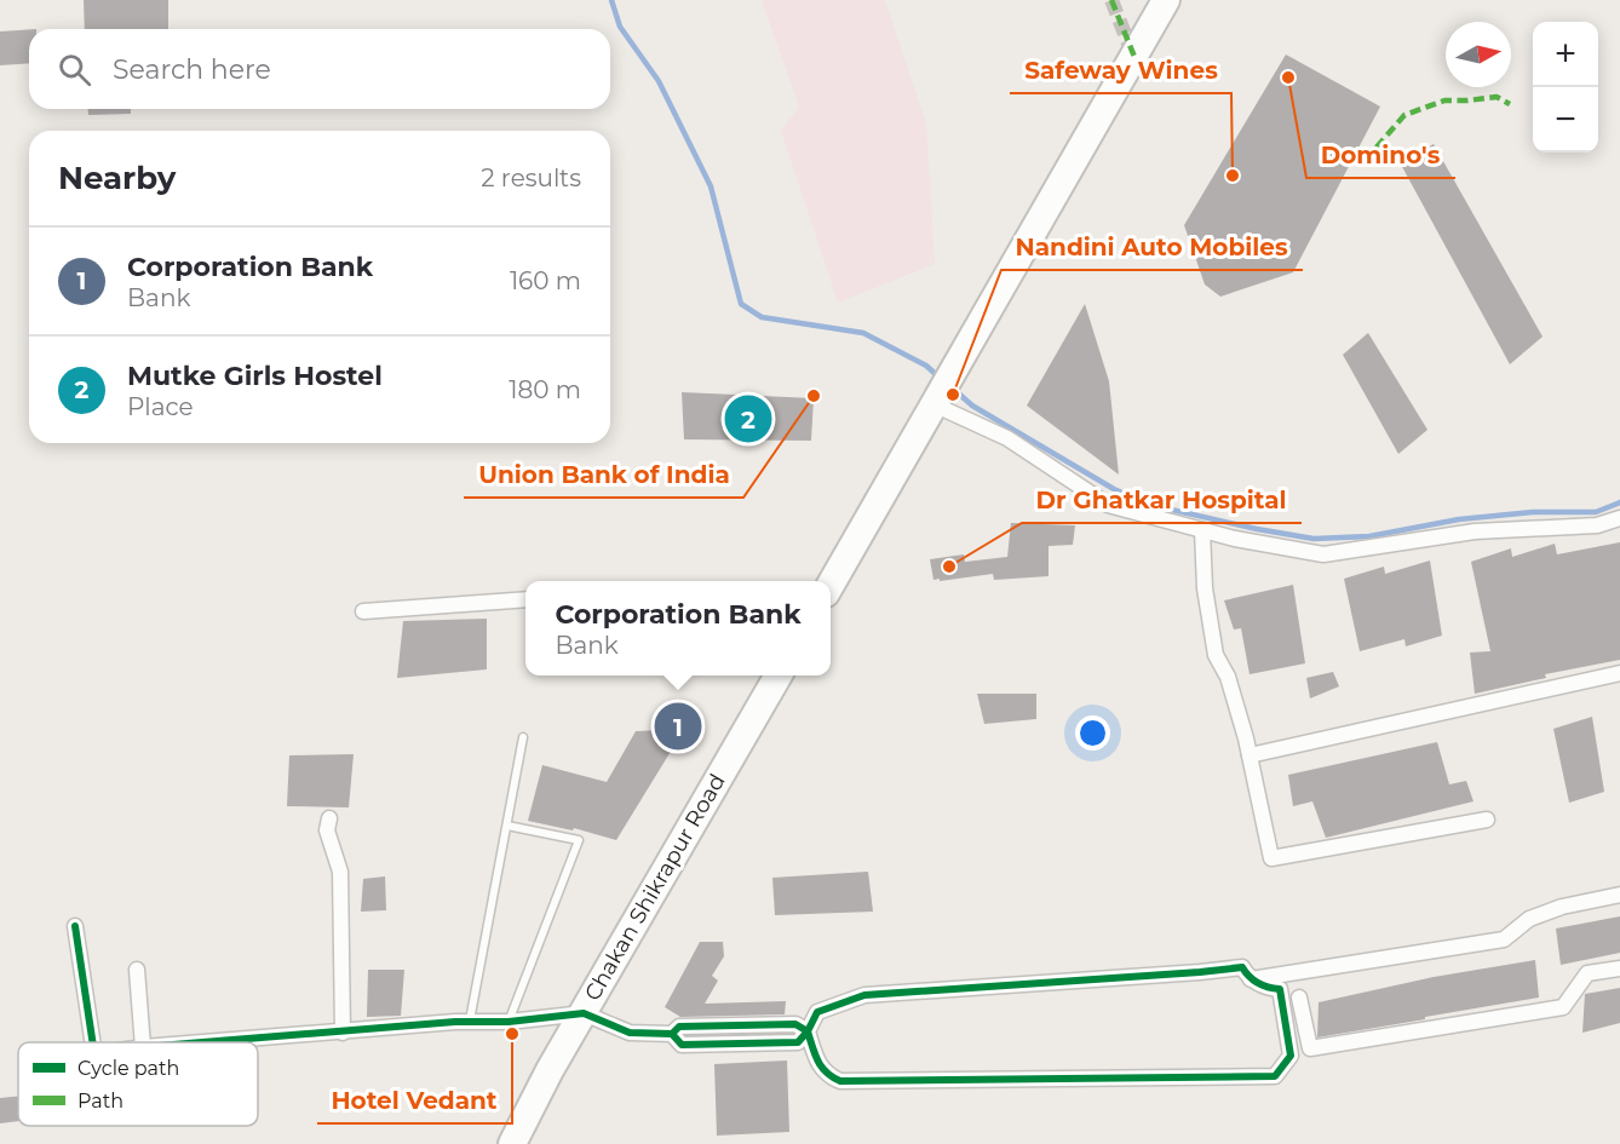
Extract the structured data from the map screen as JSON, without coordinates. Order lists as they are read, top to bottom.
{
  "streets": {
    "highway": ["Chakan Shikrapur Road"]
  },
  "places": [
    "Domino's",
    "Safeway Wines",
    "Nandini Auto Mobiles",
    "Union Bank of India",
    "Dr Ghatkar Hospital",
    "Hotel Vedant"
  ],
  "legend": ["Cycle path", "Path"],
  "north": "right",
  "page": {
    "map_buttons": ["+", "−"],
    "search": "Search here",
    "heading": ["Nearby", "2 results"],
    "list": [
      {
        "mark": "1",
        "name": "Corporation Bank",
        "note": "Bank",
        "value": "160 m"
      },
      {
        "mark": "2",
        "name": "Mutke Girls Hostel",
        "note": "Place",
        "value": "180 m"
      }
    ],
    "pins": ["2", "1"],
    "popup": ["Corporation Bank", "Bank"]
  }
}
